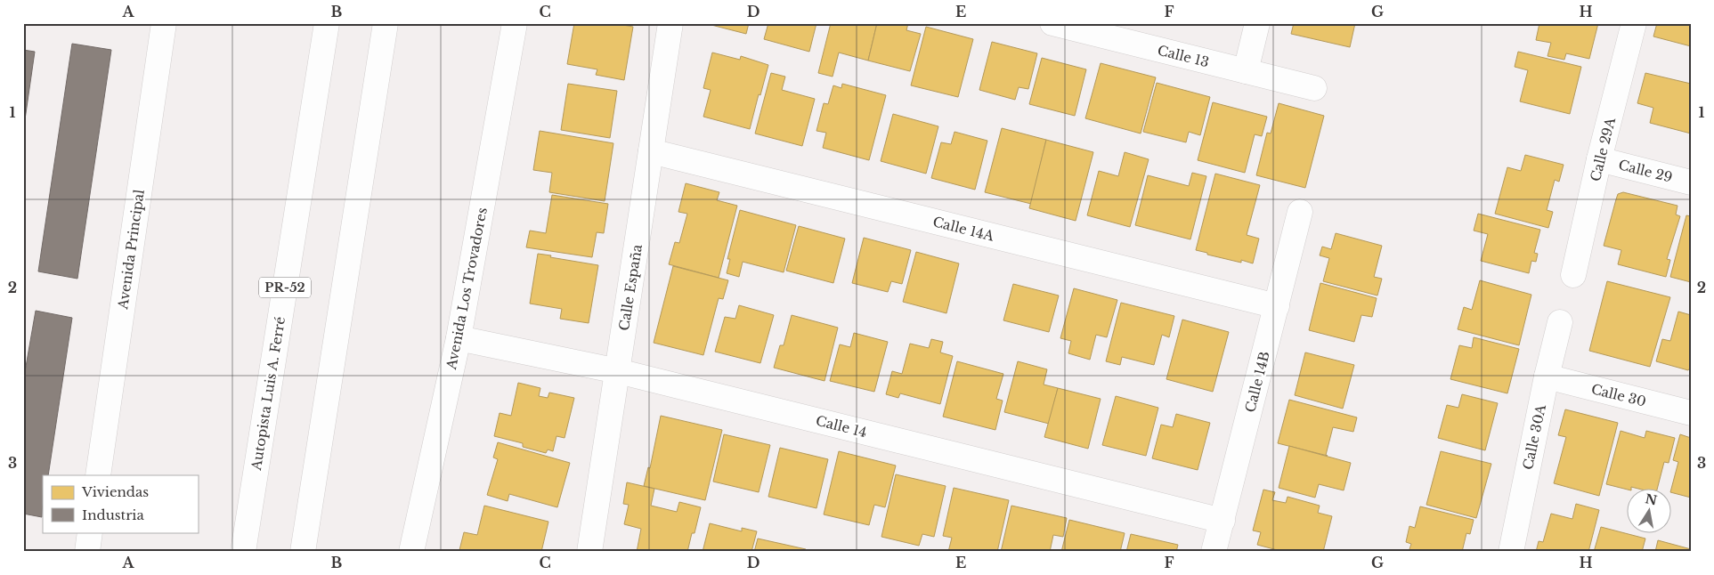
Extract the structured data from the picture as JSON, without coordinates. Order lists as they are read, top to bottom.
{
  "streets": {
    "main road": [
      "Calle 13",
      "Calle 29A",
      "Calle 29",
      "Calle 14A",
      "Avenida Principal",
      "PR-52",
      "Calle España",
      "Avenida Los Trovadores",
      "Calle 14B",
      "Autopista Luis A. Ferré",
      "Calle 30",
      "Calle 14",
      "Calle 30A"
    ]
  },
  "crossings": [
    ["Calle 29A", "Calle 29"],
    ["Calle 14A", "Calle España"],
    ["Calle 14A", "Calle 14B"],
    ["Calle España", "Calle 14"],
    ["Avenida Los Trovadores", "Calle 14"],
    ["Calle 14B", "Calle 14"],
    ["Calle 30", "Calle 30A"]
  ],
  "legend": ["Viviendas", "Industria"],
  "north": "top",
  "grid": {
    "columns": [
      "A",
      "B",
      "C",
      "D",
      "E",
      "F",
      "G",
      "H"
    ],
    "rows": ["1", "2", "3"]
  }
}
